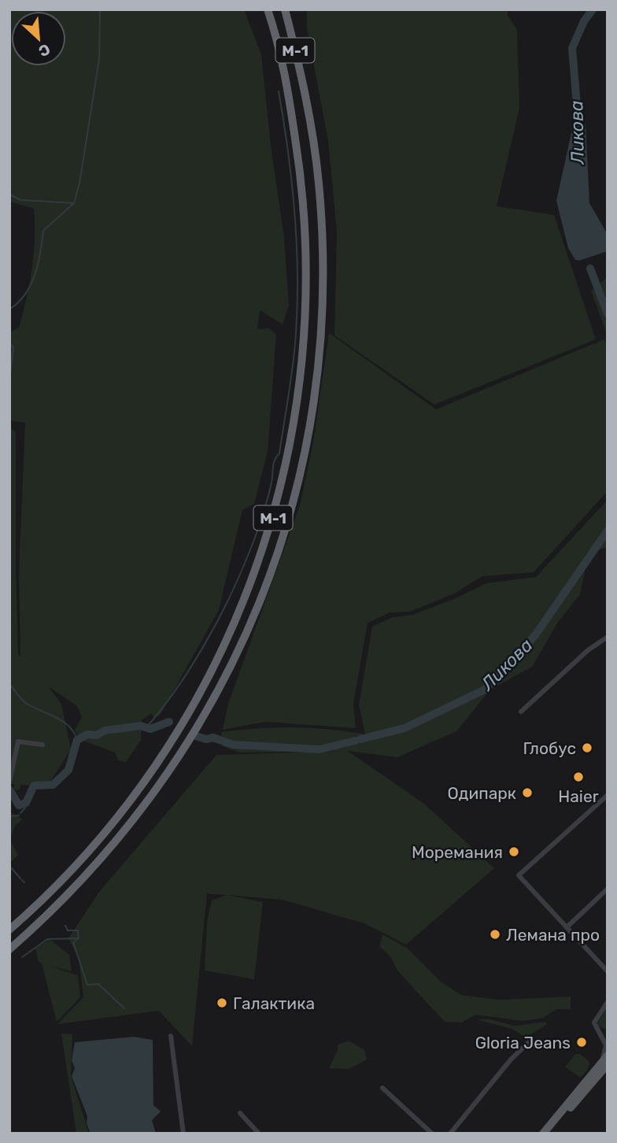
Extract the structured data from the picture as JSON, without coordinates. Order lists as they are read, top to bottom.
{
  "streets": {
    "highway": ["М-1"]
  },
  "water": ["Ликова"],
  "places": [
    "Глобус",
    "Haier",
    "Одипарк",
    "Моремания",
    "Лемана про",
    "Галактика",
    "Gloria Jeans"
  ],
  "north": "bottom right"
}
